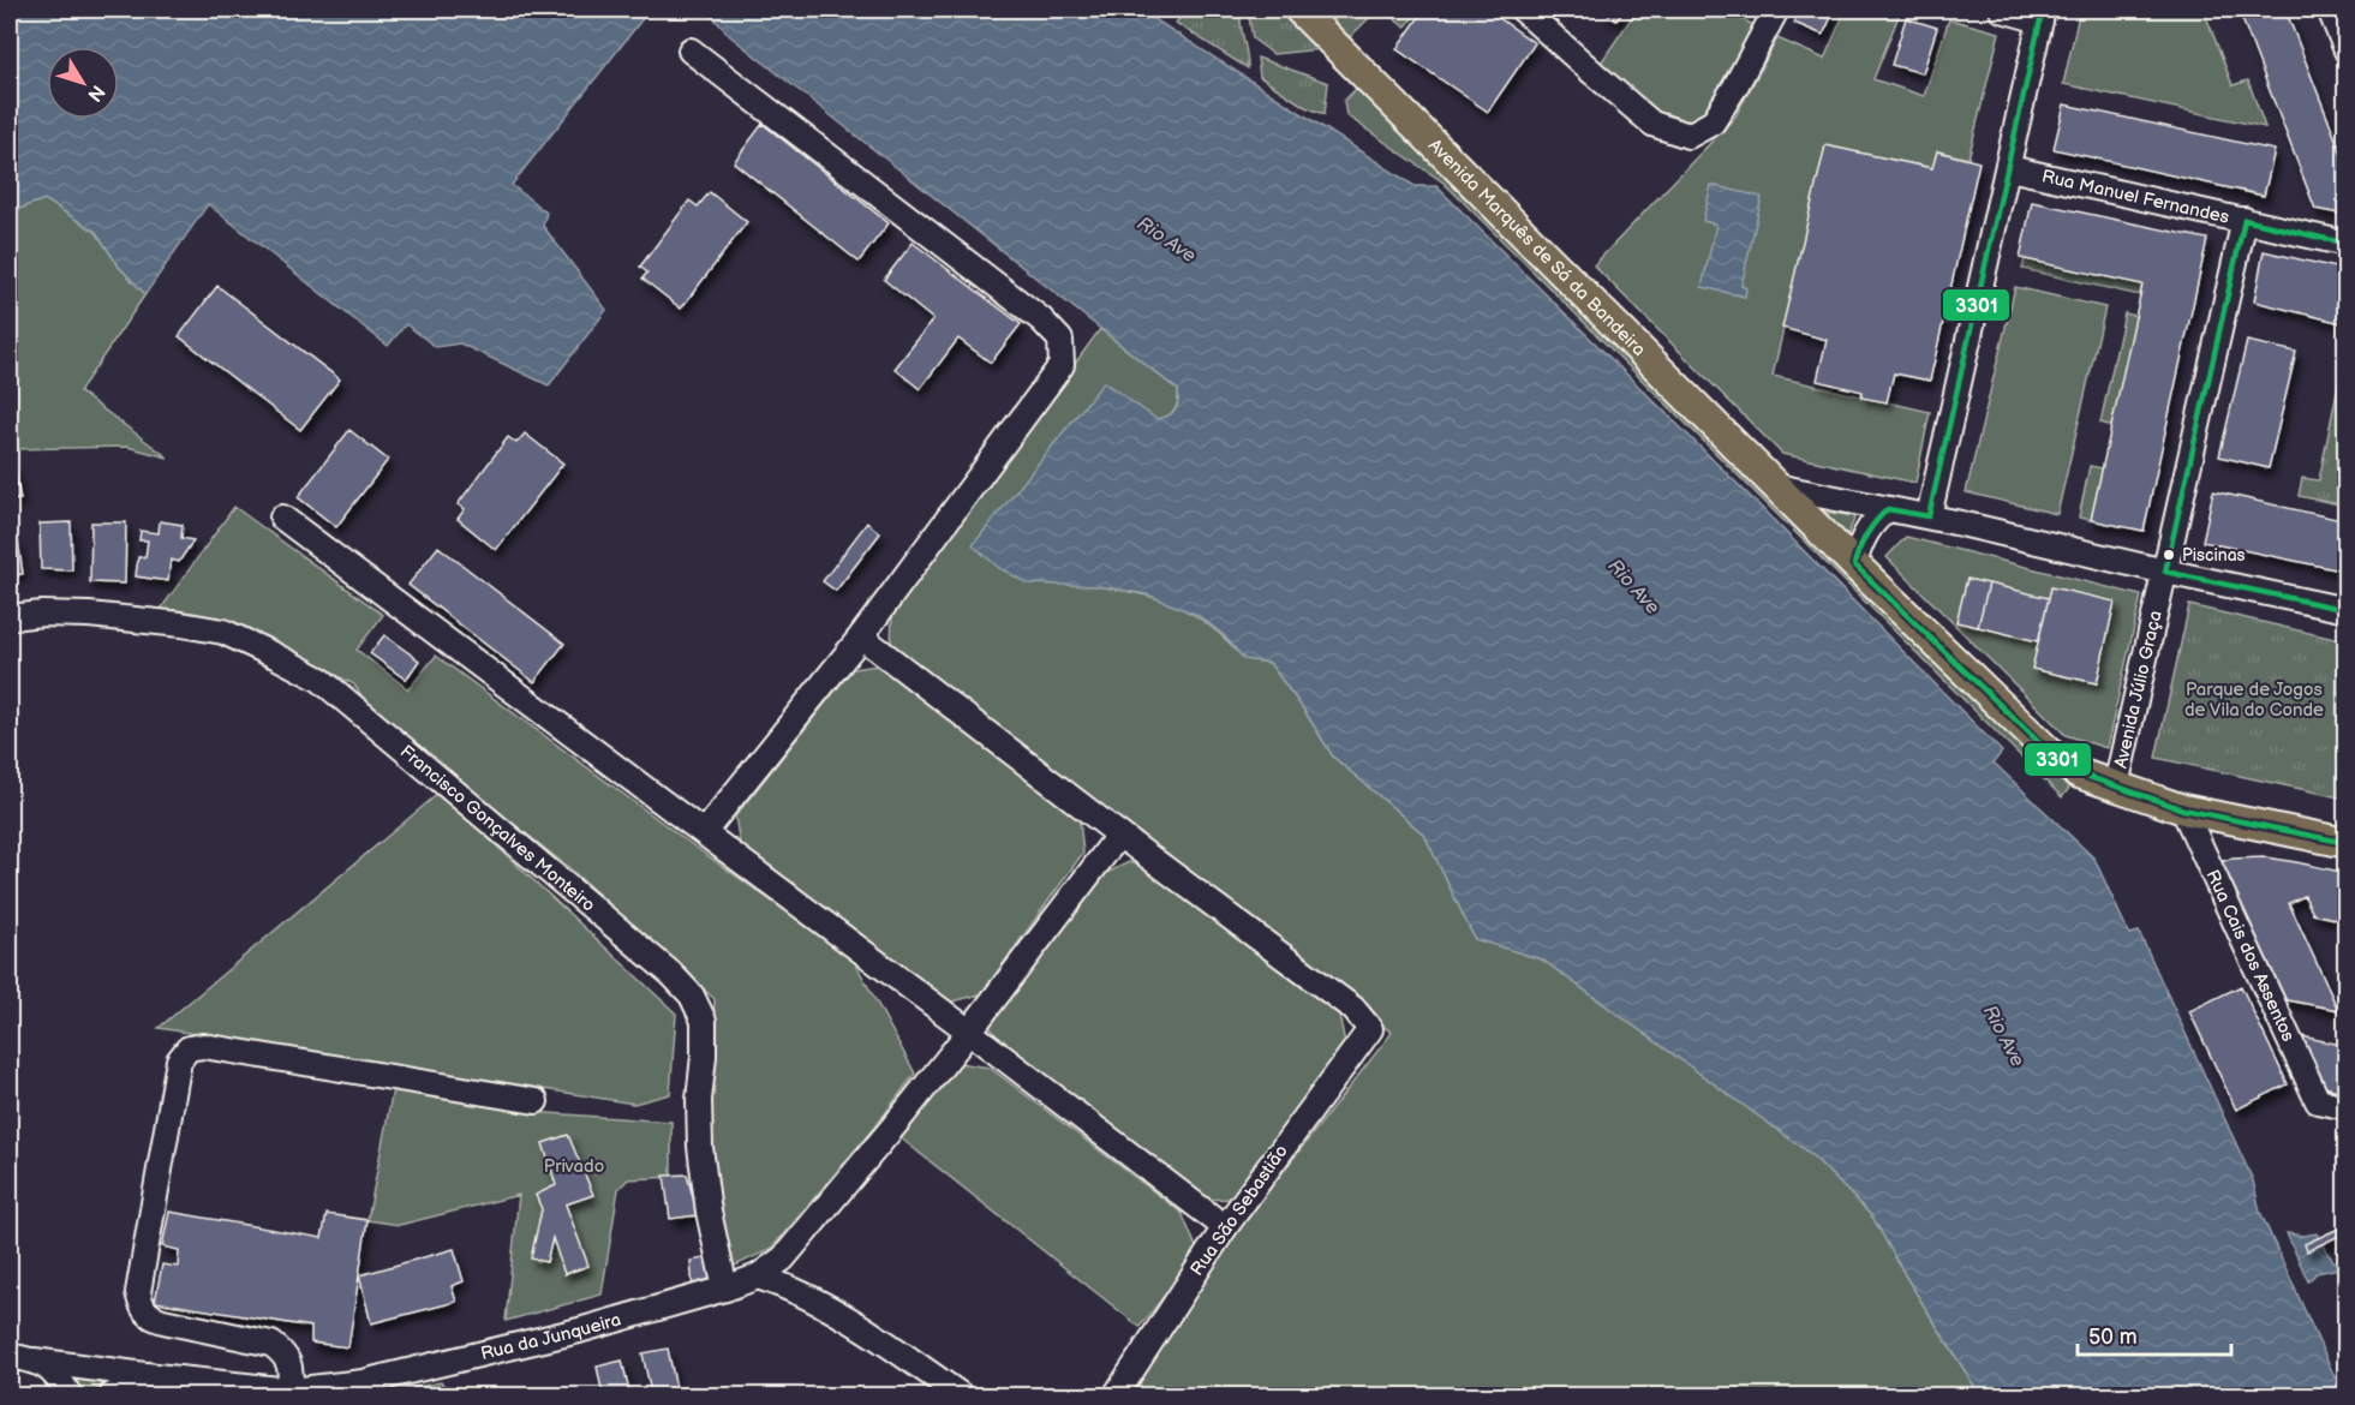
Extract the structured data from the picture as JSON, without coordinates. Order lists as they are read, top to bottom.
{
  "streets": {
    "main road": ["Avenida Marquês de Sá da Bandeira", "Avenida Júlio Graça"],
    "street": [
      "Rua Manuel Fernandes",
      "Francisco Gonçalves Monteiro",
      "Rua Cais dos Assentos",
      "Rua São Sebastião",
      "Rua da Junqueira"
    ]
  },
  "crossings": [
    ["Rua Manuel Fernandes", "Avenida Júlio Graça"],
    ["Avenida Marquês de Sá da Bandeira", "Avenida Júlio Graça"],
    ["Avenida Júlio Graça", "Rua Cais dos Assentos"],
    ["Francisco Gonçalves Monteiro", "Rua da Junqueira"],
    ["Rua São Sebastião", "Rua da Junqueira"]
  ],
  "water": ["Rio Ave"],
  "parks": ["Parque de Jogos de Vila do Conde", "Privado"],
  "places": ["Piscinas"],
  "lines": ["transit line 3301"],
  "scale_bar": "50 m",
  "north": "bottom right"
}
